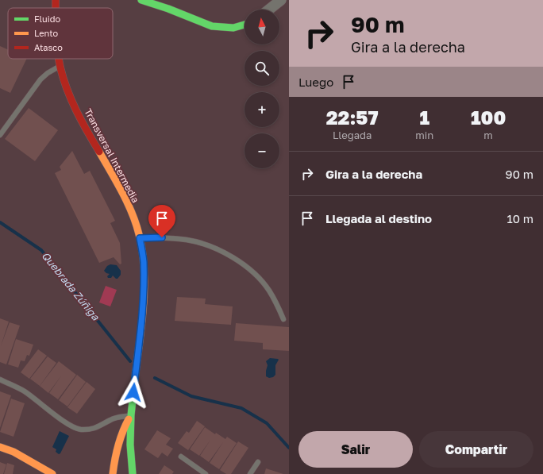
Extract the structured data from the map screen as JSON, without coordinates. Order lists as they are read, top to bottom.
{
  "streets": {
    "street": ["Transversal Intermedia"]
  },
  "water": ["Quebrada Zúñiga"],
  "legend": ["Fluido", "Lento", "Atasco"],
  "north": "top",
  "page": {
    "turn": ["90 m", "Gira a la derecha"],
    "map_buttons": ["+", "−"],
    "then": "Luego",
    "eta": [
      "22:57",
      "Llegada",
      "1",
      "min",
      "100",
      "m"
    ],
    "list": [
      {
        "name": "Gira a la derecha",
        "value": "90 m"
      },
      {
        "name": "Llegada al destino",
        "value": "10 m"
      }
    ],
    "buttons": ["Salir", "Compartir"]
  }
}
